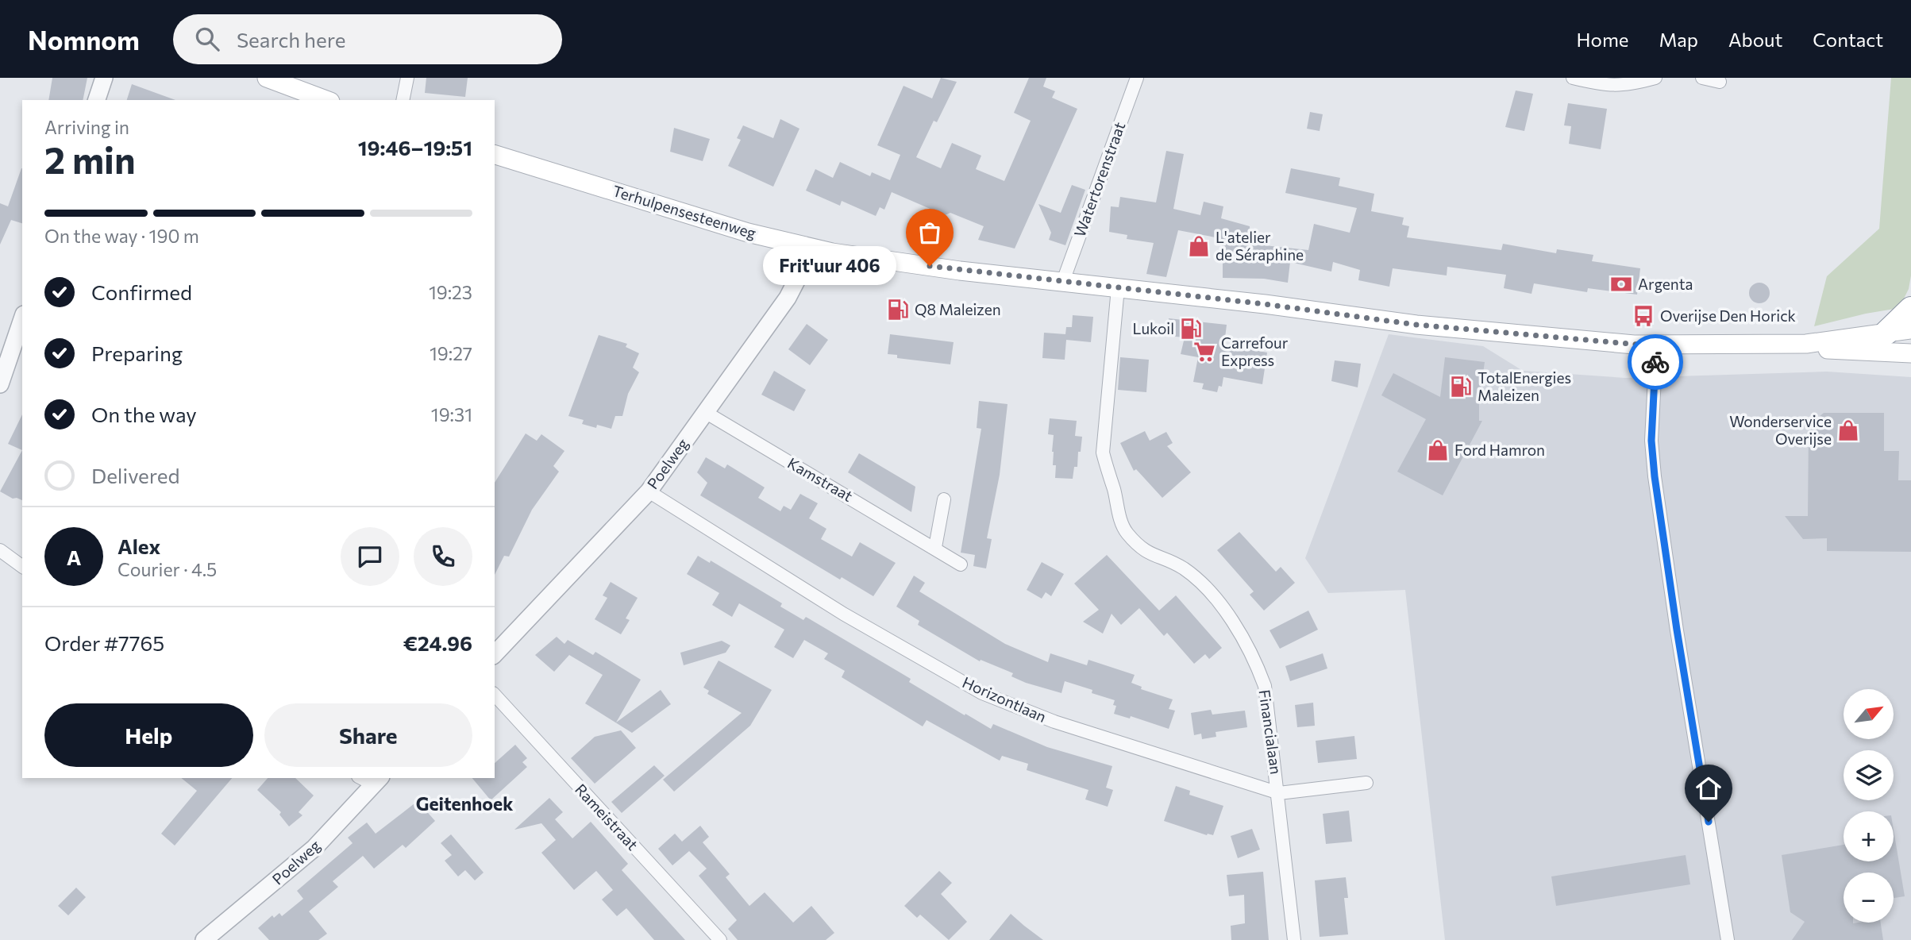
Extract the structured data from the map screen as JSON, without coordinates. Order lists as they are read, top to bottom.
{
  "streets": {
    "main road": ["Terhulpensesteenweg"],
    "street": [
      "Watertorenstraat",
      "Poelweg",
      "Kamstraat",
      "Horizontlaan",
      "Financialaan",
      "Rameistraat"
    ]
  },
  "crossings": [
    ["Watertorenstraat", "Terhulpensesteenweg"],
    ["Terhulpensesteenweg", "Poelweg"],
    ["Terhulpensesteenweg", "Financialaan"],
    ["Poelweg", "Kamstraat"],
    ["Poelweg", "Horizontlaan"],
    ["Horizontlaan", "Financialaan"]
  ],
  "districts": ["Geitenhoek"],
  "places": {
    "shop": ["L'atelier de Séraphine", "Wonderservice Overijse", "Ford Hamron"],
    "other": ["Frit'uur 406"],
    "bank": ["Argenta"],
    "fuel station": ["Q8 Maleizen", "Lukoil", "TotalEnergies Maleizen"],
    "bus stop": ["Overijse Den Horick"],
    "supermarket": ["Carrefour Express"]
  },
  "north": "top right",
  "page": {
    "header": "Nomnom",
    "search": "Search here",
    "nav": [
      "Home",
      "Map",
      "About",
      "Contact"
    ],
    "heading": ["2 min", "Arriving in", "19:46–19:51"],
    "panel": [
      "Alex",
      "Courier · 4.5",
      "Order #7765",
      "€24.96"
    ],
    "bar": "On the way · 190 m",
    "bubble": "Frit'uur 406",
    "list": [
      ["Confirmed", "19:23"],
      ["Preparing", "19:27"],
      ["On the way", "19:31"],
      "Delivered"
    ],
    "round": "A",
    "map_buttons": ["+", "−"],
    "buttons": ["Help", "Share"]
  }
}
